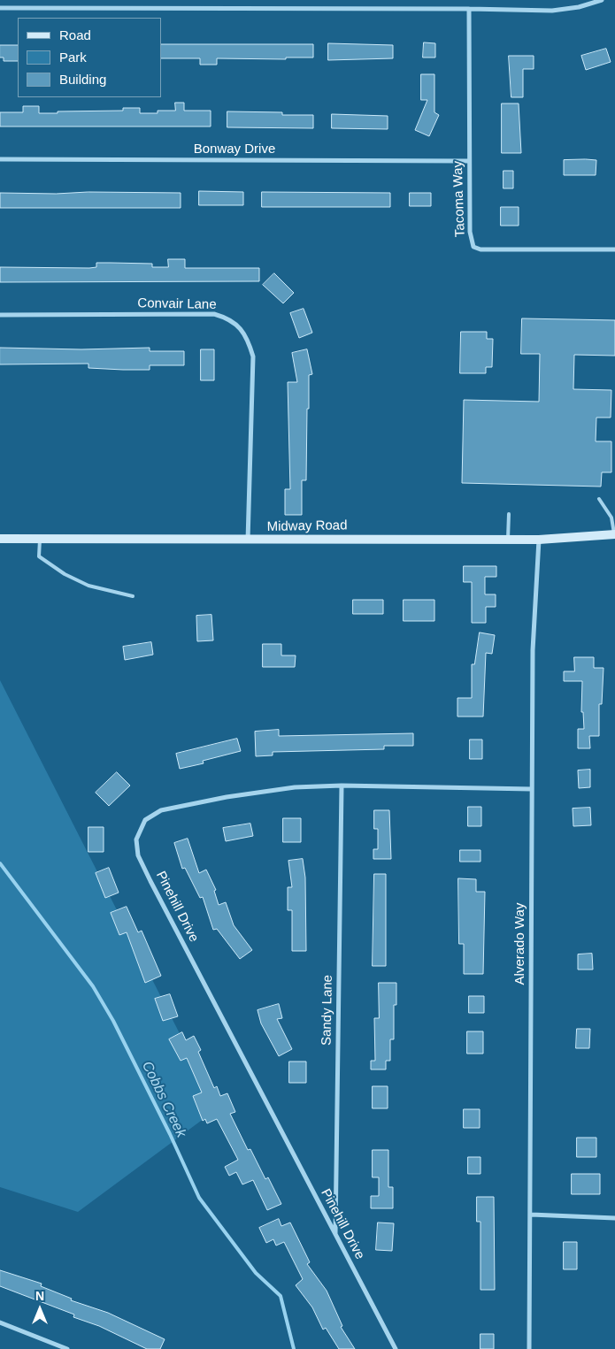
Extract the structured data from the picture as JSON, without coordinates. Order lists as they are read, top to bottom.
{
  "streets": {
    "street": [
      "Bonway Drive",
      "Tacoma Way",
      "Convair Lane",
      "Midway Road",
      "Pinehill Drive",
      "Alverado Way",
      "Sandy Lane"
    ]
  },
  "crossings": [
    ["Bonway Drive", "Tacoma Way"],
    ["Convair Lane", "Midway Road"],
    ["Midway Road", "Alverado Way"],
    ["Pinehill Drive", "Alverado Way"],
    ["Pinehill Drive", "Sandy Lane"]
  ],
  "water": ["Cobbs Creek"],
  "legend": ["Road", "Park", "Building"],
  "north": "top"
}
